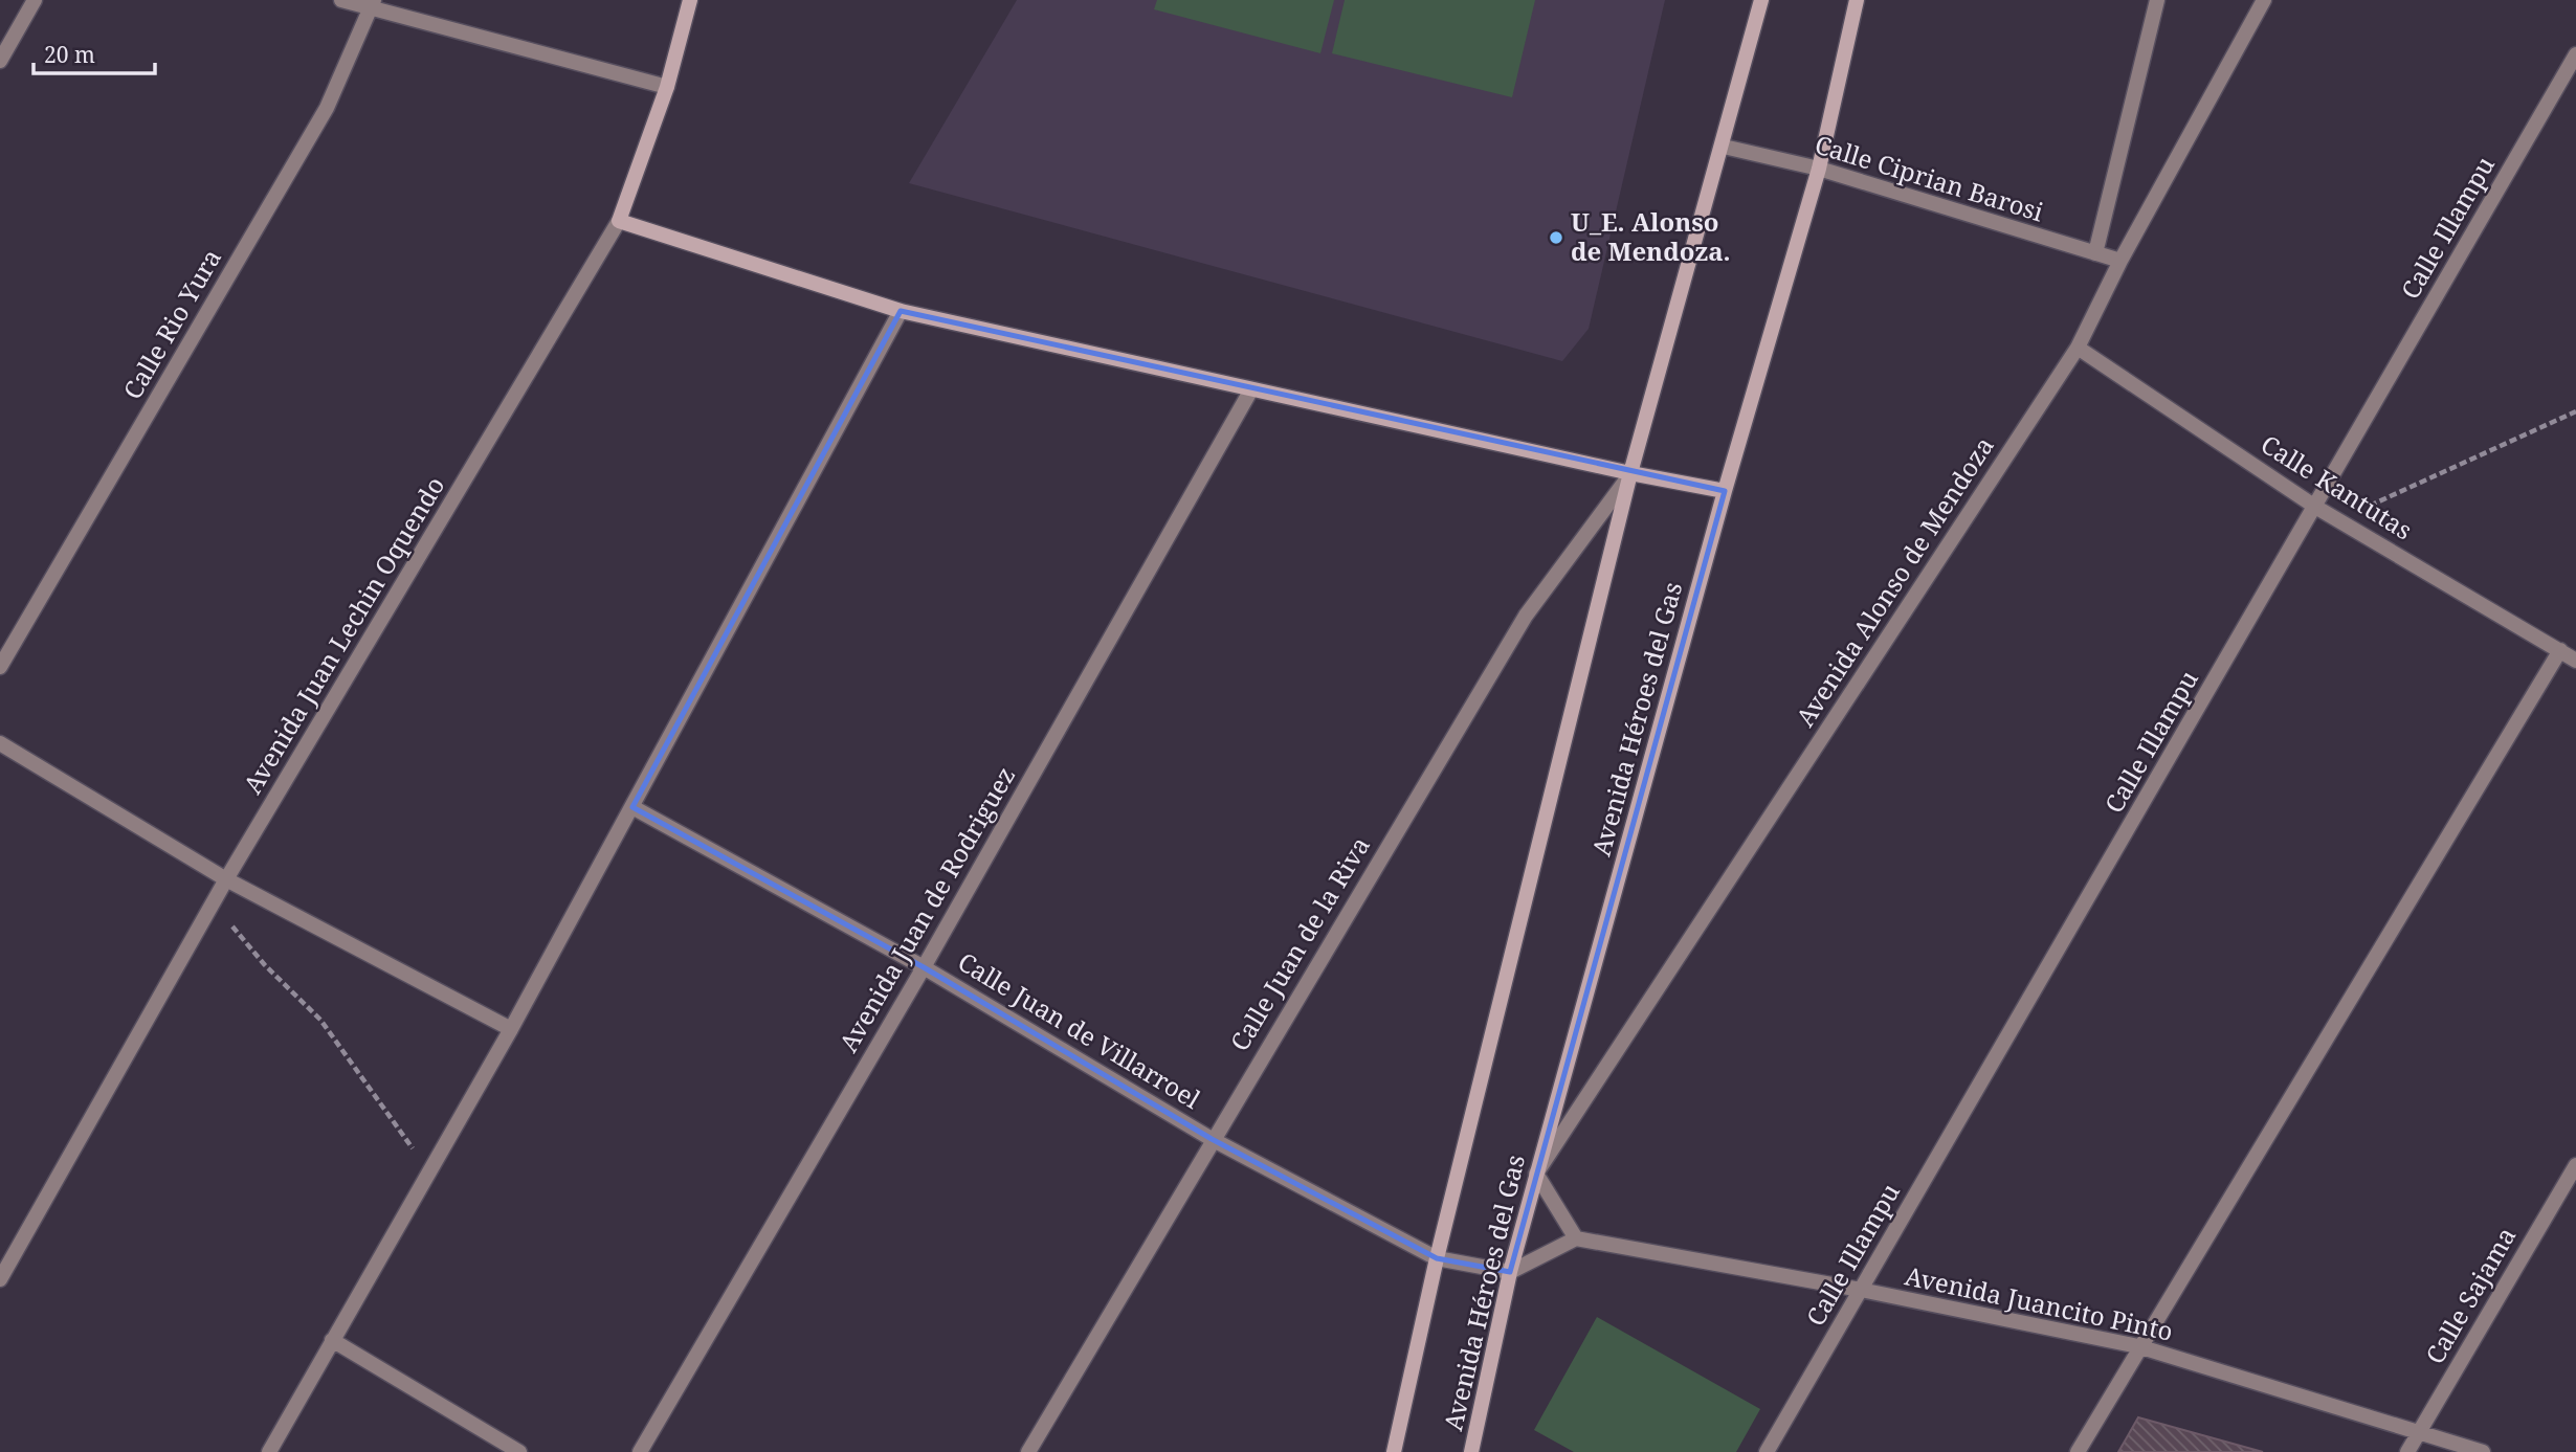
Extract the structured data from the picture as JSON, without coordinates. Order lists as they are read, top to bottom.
{
  "streets": {
    "street": [
      "Calle Ciprian Barosi",
      "Calle Illampu",
      "Calle Rio Yura",
      "Calle Kantutas",
      "Avenida Alonso de Mendoza",
      "Avenida Juan Lechin Oquendo",
      "Avenida Héroes del Gas",
      "Avenida Juan de Rodriguez",
      "Calle Juan de la Riva",
      "Calle Juan de Villarroel",
      "Calle Sajama",
      "Avenida Juancito Pinto"
    ]
  },
  "crossings": [
    ["Calle Ciprian Barosi", "Avenida Alonso de Mendoza"],
    ["Calle Ciprian Barosi", "Avenida Héroes del Gas"],
    ["Calle Illampu", "Calle Kantutas"],
    ["Calle Illampu", "Avenida Juancito Pinto"],
    ["Calle Kantutas", "Avenida Alonso de Mendoza"],
    ["Avenida Alonso de Mendoza", "Avenida Héroes del Gas"],
    ["Avenida Héroes del Gas", "Calle Juan de la Riva"],
    ["Avenida Héroes del Gas", "Calle Juan de Villarroel"],
    ["Avenida Juan de Rodriguez", "Calle Juan de Villarroel"],
    ["Calle Juan de la Riva", "Calle Juan de Villarroel"],
    ["Calle Sajama", "Avenida Juancito Pinto"]
  ],
  "places": ["U_E. Alonso de Mendoza."],
  "scale_bar": "20 m"
}
